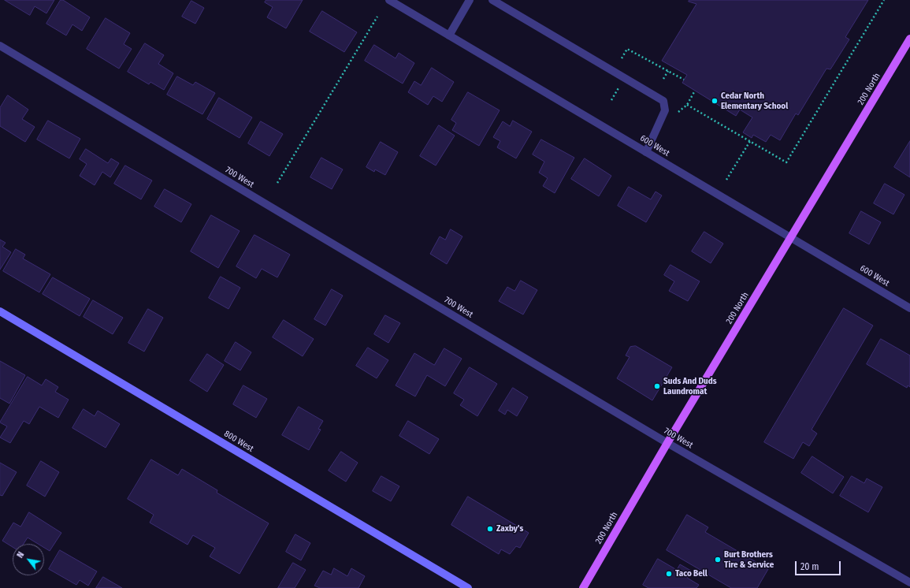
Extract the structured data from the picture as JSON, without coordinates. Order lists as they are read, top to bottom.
{
  "streets": {
    "main road": ["200 North"],
    "street": ["600 West", "700 West", "800 West"]
  },
  "crossings": [
    ["200 North", "600 West"],
    ["200 North", "700 West"]
  ],
  "places": [
    "Cedar North Elementary School",
    "Suds And Duds Laundromat",
    "Zaxby's",
    "Burt Brothers Tire & Service",
    "Taco Bell"
  ],
  "scale_bar": "20 m",
  "north": "top left"
}
